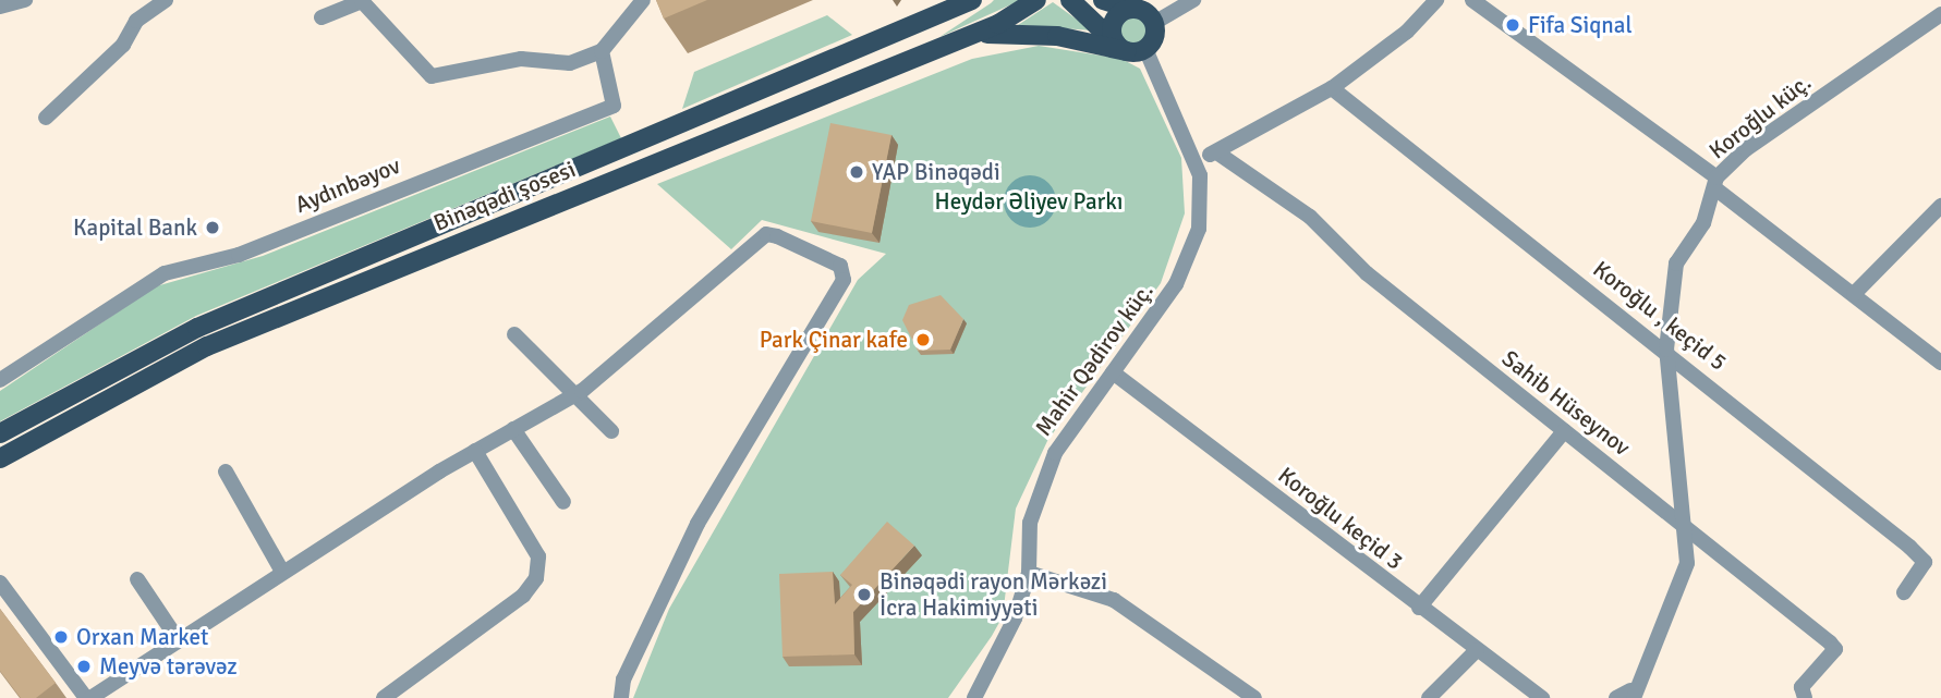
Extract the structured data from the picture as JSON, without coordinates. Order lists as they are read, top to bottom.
{
  "streets": {
    "main road": ["Binəqədi şosesi"],
    "street": [
      "Koroğlu küç.",
      "Aydınbəyov",
      "Koroğlu , keçid 5",
      "Mahir Qədirov küç.",
      "Sahib Hüseynov",
      "Koroğlu keçid 3"
    ]
  },
  "crossings": [
    ["Koroğlu küç.", "Koroğlu , keçid 5"],
    ["Koroğlu küç.", "Sahib Hüseynov"],
    ["Mahir Qədirov küç.", "Koroğlu keçid 3"]
  ],
  "parks": ["Heydər Əliyev Parkı"],
  "places": [
    "Fifa Siqnal",
    "YAP Binəqədi",
    "Kapital Bank",
    "Park Çinar kafe",
    "Binəqədi rayon Mərkəzi İcra Hakimiyyəti",
    "Orxan Market",
    "Meyvə tərəvəz"
  ]
}
